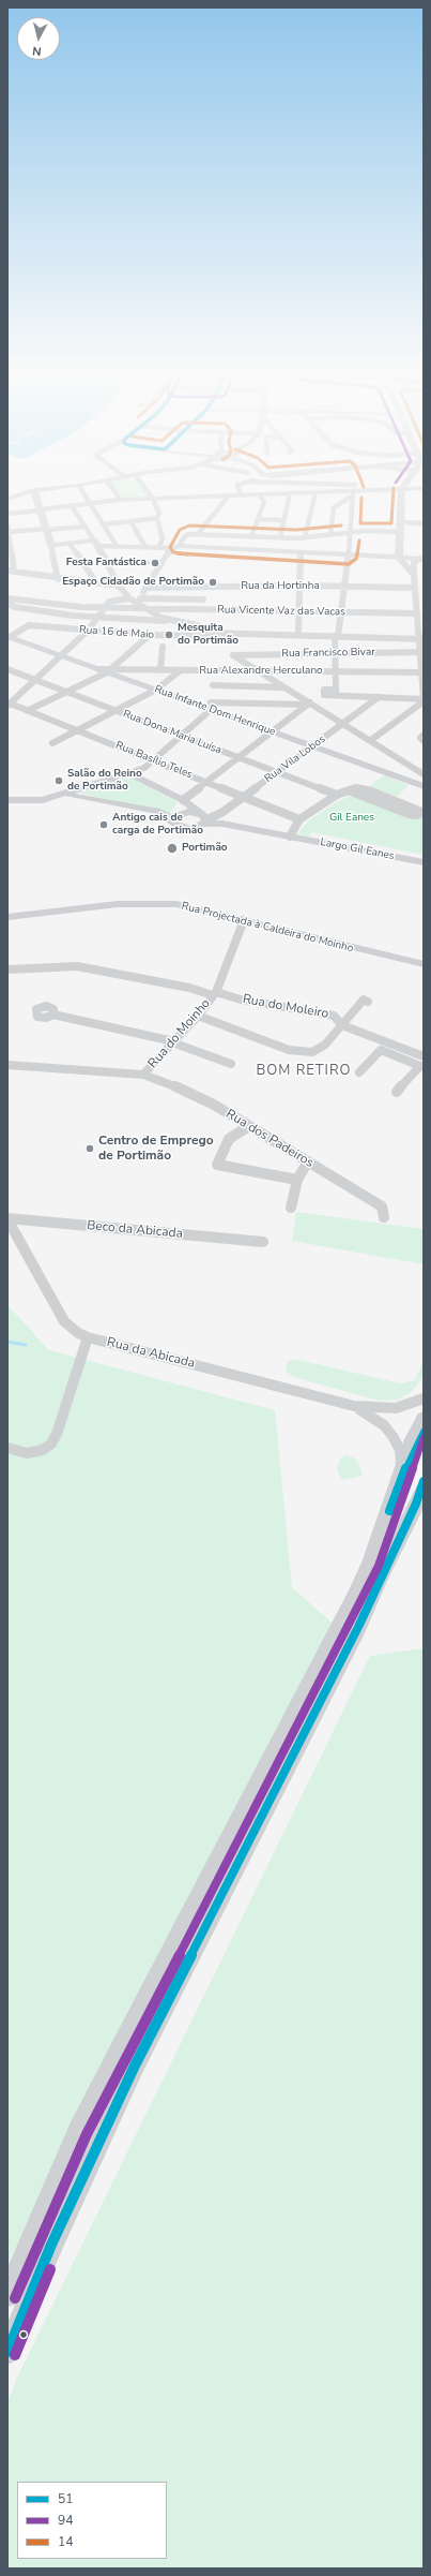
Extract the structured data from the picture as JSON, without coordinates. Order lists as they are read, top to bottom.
{
  "streets": {
    "street": [
      "Rua da Hortinha",
      "Rua Vicente Vaz das Vacas",
      "Rua 16 de Maio",
      "Rua Francisco Bivar",
      "Rua Alexandre Herculano",
      "Rua Infante Dom Henrique",
      "Rua Dona Maria Luísa",
      "Rua Vila Lobos",
      "Rua Basílio Teles",
      "Largo Gil Eanes",
      "Rua Projectada à Caldeira do Moinho",
      "Rua do Moleiro",
      "Rua do Moinho",
      "Rua dos Padeiros",
      "Beco da Abicada",
      "Rua da Abicada"
    ]
  },
  "crossings": [
    ["Rua Francisco Bivar", "Rua Alexandre Herculano"],
    ["Rua Alexandre Herculano", "Rua Infante Dom Henrique"],
    ["Rua Infante Dom Henrique", "Rua Vila Lobos"],
    ["Rua Dona Maria Luísa", "Rua Vila Lobos"],
    ["Rua Vila Lobos", "Rua Basílio Teles"],
    ["Rua Vila Lobos", "Largo Gil Eanes"],
    ["Rua Projectada à Caldeira do Moinho", "Rua do Moinho"],
    ["Rua do Moleiro", "Rua do Moinho"],
    ["Rua do Moinho", "Rua dos Padeiros"],
    ["Beco da Abicada", "Rua da Abicada"]
  ],
  "districts": ["BOM RETIRO"],
  "parks": ["Gil Eanes"],
  "places": [
    "Festa Fantástica",
    "Espaço Cidadão de Portimão",
    "Mesquita do Portimão",
    "Salão do Reino de Portimão",
    "Antigo cais de carga de Portimão",
    "Portimão",
    "Centro de Emprego de Portimão"
  ],
  "lines": ["transit line 14", "transit line 51", "transit line 94"],
  "legend": ["51", "94", "14"],
  "north": "bottom"
}
